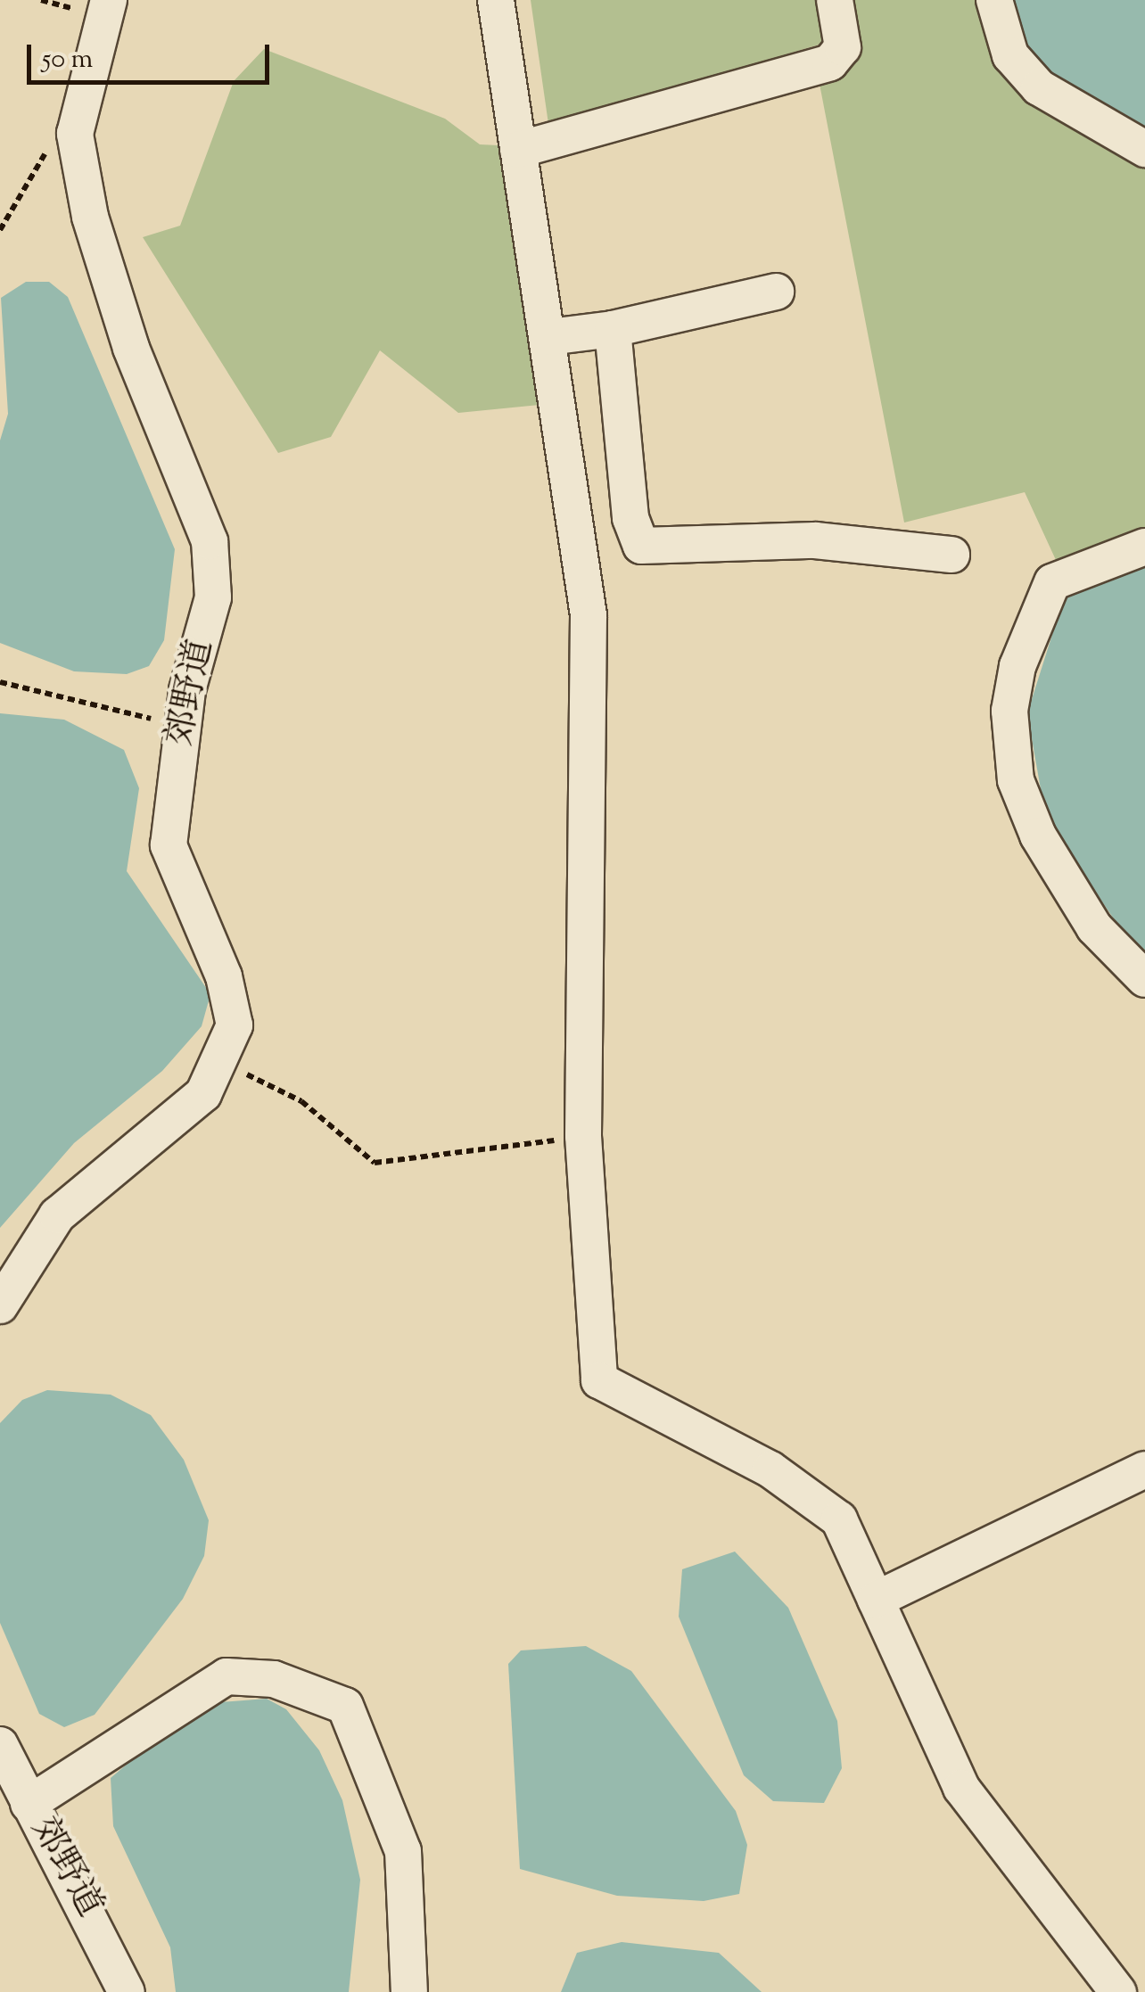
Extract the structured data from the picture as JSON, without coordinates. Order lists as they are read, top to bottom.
{
  "streets": {
    "street": ["郊野道"]
  },
  "scale_bar": "50 m"
}
